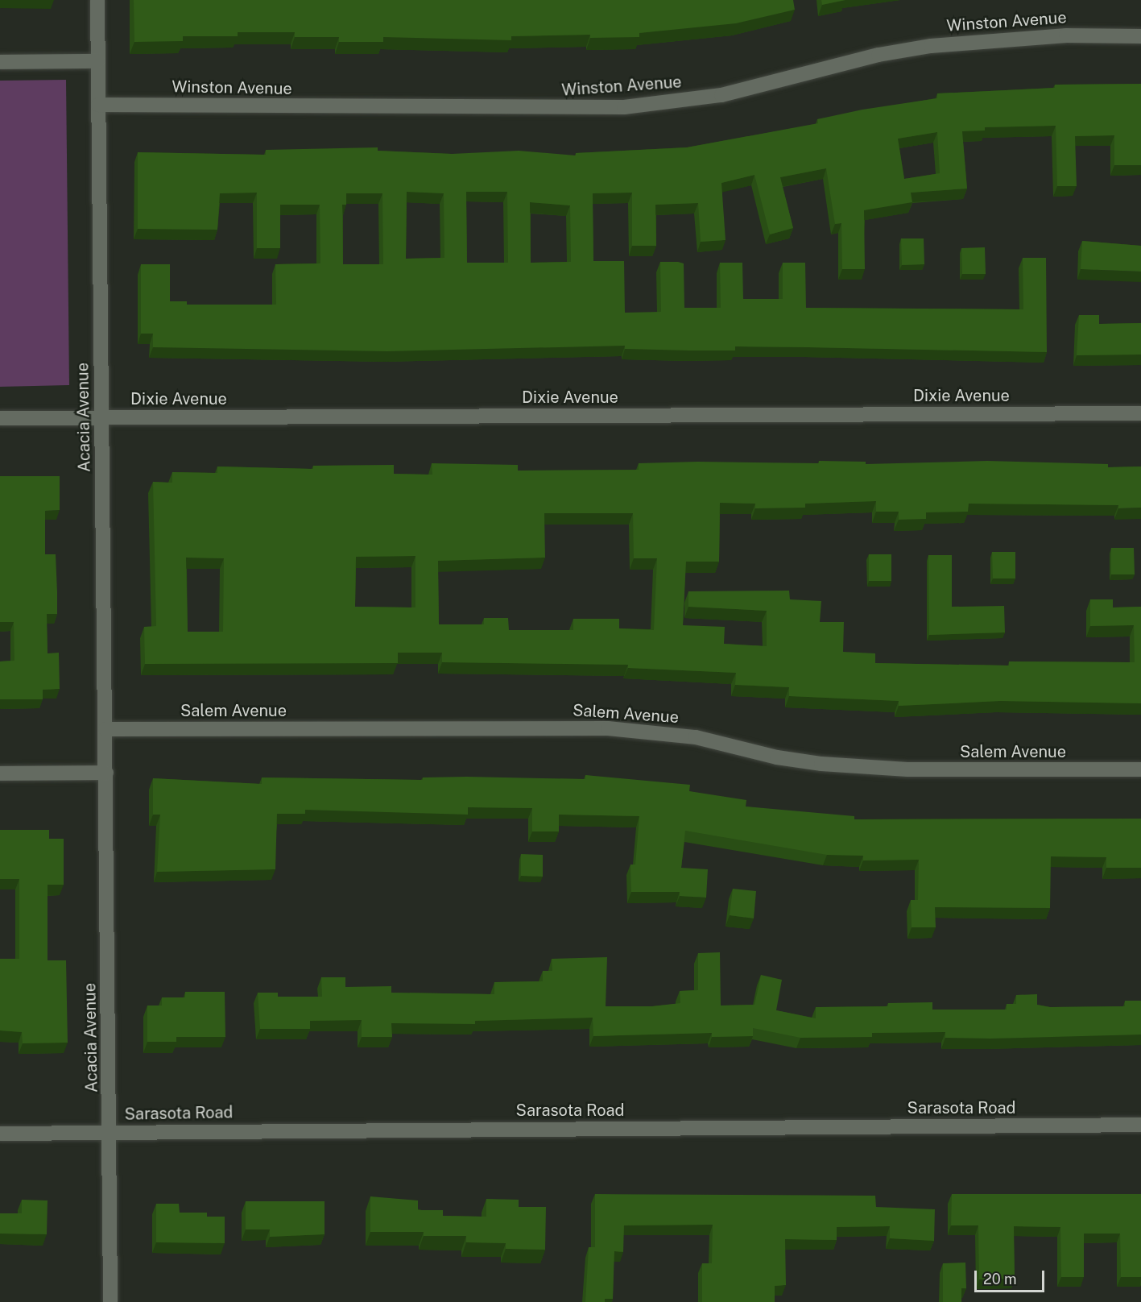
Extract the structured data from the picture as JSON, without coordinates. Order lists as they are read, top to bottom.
{
  "streets": {
    "street": [
      "Winston Avenue",
      "Dixie Avenue",
      "Acacia Avenue",
      "Salem Avenue",
      "Sarasota Road"
    ]
  },
  "crossings": [
    ["Winston Avenue", "Acacia Avenue"],
    ["Dixie Avenue", "Acacia Avenue"],
    ["Acacia Avenue", "Salem Avenue"],
    ["Acacia Avenue", "Sarasota Road"]
  ],
  "scale_bar": "20 m"
}
